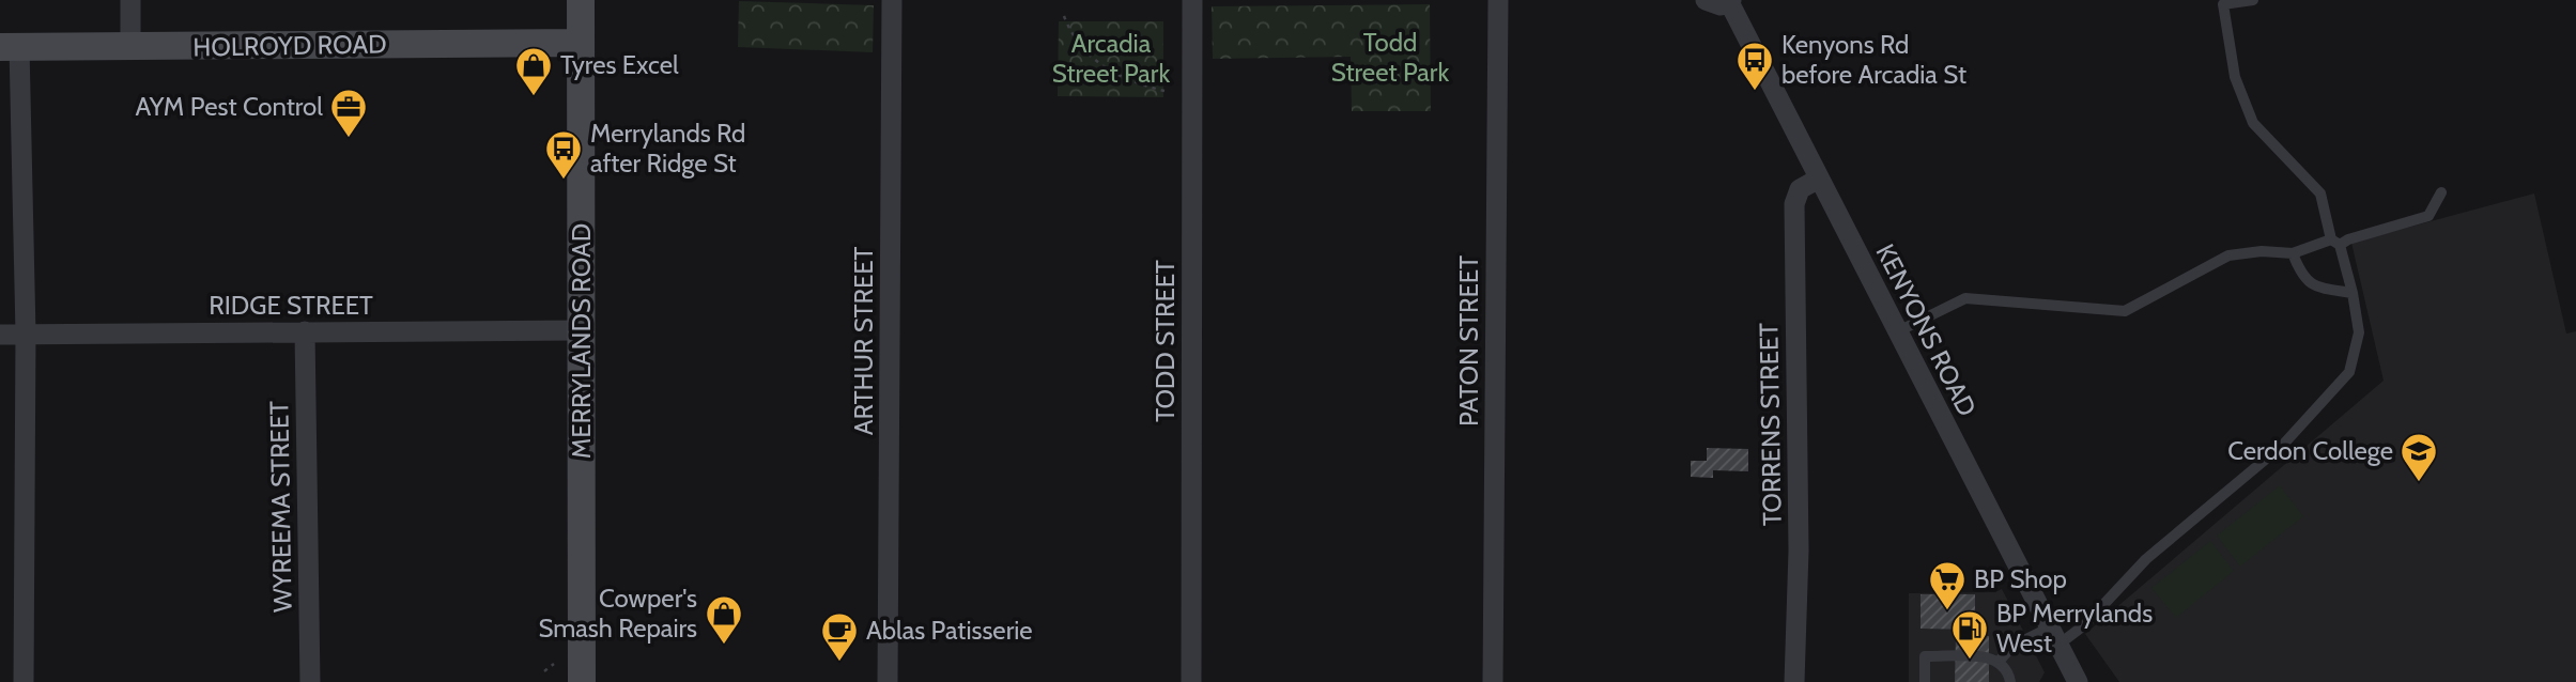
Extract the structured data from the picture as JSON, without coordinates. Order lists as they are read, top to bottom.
{
  "streets": {
    "main road": ["HOLROYD ROAD", "MERRYLANDS ROAD"],
    "street": [
      "RIDGE STREET",
      "KENYONS ROAD",
      "ARTHUR STREET",
      "TODD STREET",
      "PATON STREET",
      "TORRENS STREET",
      "WYREEMA STREET"
    ]
  },
  "crossings": [
    ["HOLROYD ROAD", "MERRYLANDS ROAD"],
    ["RIDGE STREET", "MERRYLANDS ROAD"],
    ["RIDGE STREET", "WYREEMA STREET"],
    ["KENYONS ROAD", "TORRENS STREET"]
  ],
  "parks": ["Todd Street Park", "Arcadia Street Park"],
  "places": {
    "bus stop": ["Kenyons Rd before Arcadia St", "Merrylands Rd after Ridge St"],
    "shop": ["Tyres Excel", "Cowper's Smash Repairs"],
    "office": ["AYM Pest Control"],
    "school or university": ["Cerdon College"],
    "supermarket": ["BP Shop"],
    "fuel station": ["BP Merrylands West"],
    "cafe": ["Ablas Patisserie"]
  }
}
